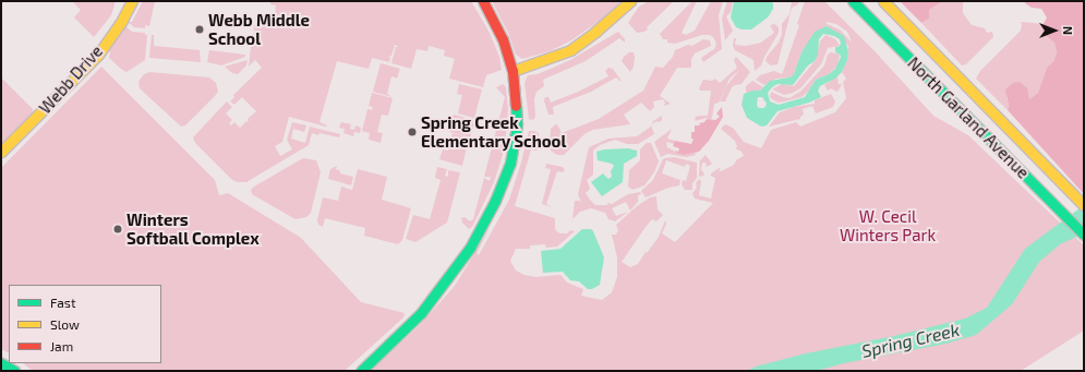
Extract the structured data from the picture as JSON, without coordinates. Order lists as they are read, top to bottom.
{
  "streets": {
    "street": ["Webb Drive", "North Garland Avenue"]
  },
  "water": ["Spring Creek"],
  "parks": ["W. Cecil Winters Park"],
  "places": ["Webb Middle School", "Spring Creek Elementary School", "Winters Softball Complex"],
  "legend": ["Fast", "Slow", "Jam"],
  "north": "right"
}
